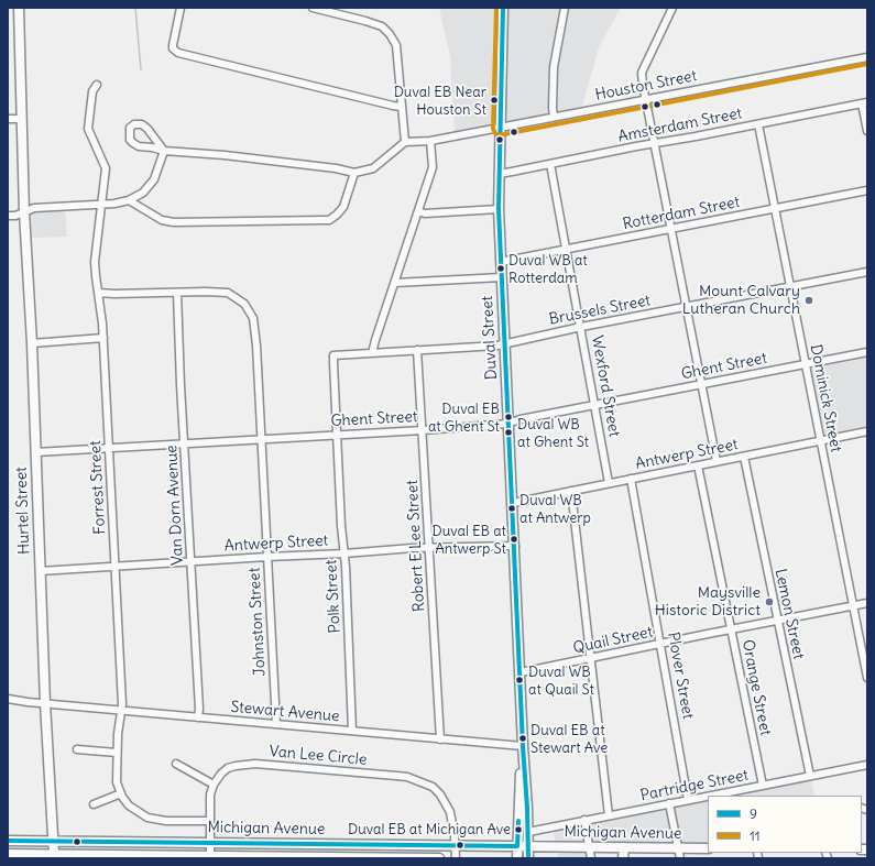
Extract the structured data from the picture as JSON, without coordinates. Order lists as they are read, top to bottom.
{
  "streets": {
    "street": [
      "Houston Street",
      "Amsterdam Street",
      "Rotterdam Street",
      "Brussels Street",
      "Duval Street",
      "Ghent Street",
      "Wexford Street",
      "Dominick Street",
      "Antwerp Street",
      "Forrest Street",
      "Van Dorn Avenue",
      "Hurtel Street",
      "Robert E Lee Street",
      "Polk Street",
      "Lemon Street",
      "Johnston Street",
      "Quail Street",
      "Plover Street",
      "Orange Street",
      "Stewart Avenue",
      "Van Lee Circle",
      "Partridge Street",
      "Michigan Avenue"
    ]
  },
  "crossings": [
    ["Houston Street", "Duval Street"],
    ["Amsterdam Street", "Duval Street"],
    ["Amsterdam Street", "Wexford Street"],
    ["Amsterdam Street", "Dominick Street"],
    ["Rotterdam Street", "Duval Street"],
    ["Rotterdam Street", "Wexford Street"],
    ["Rotterdam Street", "Dominick Street"],
    ["Brussels Street", "Duval Street"],
    ["Brussels Street", "Wexford Street"],
    ["Brussels Street", "Dominick Street"],
    ["Brussels Street", "Robert E Lee Street"],
    ["Brussels Street", "Polk Street"],
    ["Duval Street", "Ghent Street"],
    ["Duval Street", "Antwerp Street"],
    ["Duval Street", "Quail Street"],
    ["Duval Street", "Stewart Avenue"],
    ["Duval Street", "Partridge Street"],
    ["Duval Street", "Michigan Avenue"],
    ["Ghent Street", "Wexford Street"],
    ["Ghent Street", "Dominick Street"],
    ["Ghent Street", "Forrest Street"],
    ["Ghent Street", "Van Dorn Avenue"],
    ["Ghent Street", "Hurtel Street"],
    ["Ghent Street", "Robert E Lee Street"],
    ["Ghent Street", "Polk Street"],
    ["Ghent Street", "Johnston Street"],
    ["Wexford Street", "Antwerp Street"],
    ["Dominick Street", "Antwerp Street"],
    ["Dominick Street", "Quail Street"],
    ["Antwerp Street", "Forrest Street"],
    ["Antwerp Street", "Van Dorn Avenue"],
    ["Antwerp Street", "Hurtel Street"],
    ["Antwerp Street", "Robert E Lee Street"],
    ["Antwerp Street", "Polk Street"],
    ["Antwerp Street", "Lemon Street"],
    ["Antwerp Street", "Johnston Street"],
    ["Antwerp Street", "Plover Street"],
    ["Antwerp Street", "Orange Street"],
    ["Forrest Street", "Johnston Street"],
    ["Forrest Street", "Stewart Avenue"],
    ["Van Dorn Avenue", "Johnston Street"],
    ["Van Dorn Avenue", "Stewart Avenue"],
    ["Hurtel Street", "Stewart Avenue"],
    ["Hurtel Street", "Michigan Avenue"],
    ["Robert E Lee Street", "Stewart Avenue"],
    ["Polk Street", "Stewart Avenue"],
    ["Lemon Street", "Quail Street"],
    ["Lemon Street", "Partridge Street"],
    ["Johnston Street", "Stewart Avenue"],
    ["Quail Street", "Plover Street"],
    ["Quail Street", "Orange Street"],
    ["Plover Street", "Partridge Street"],
    ["Orange Street", "Partridge Street"],
    ["Van Lee Circle", "Michigan Avenue"]
  ],
  "places": [
    "Duval EB Near Houston St",
    "Duval WB at Rotterdam",
    "Mount Calvary Lutheran Church",
    "Duval EB at Ghent St",
    "Duval WB at Ghent St",
    "Duval WB at Antwerp",
    "Duval EB at Antwerp St",
    "Maysville Historic District",
    "Duval WB at Quail St",
    "Duval EB at Stewart Ave",
    "Duval EB at Michigan Ave"
  ],
  "lines": ["transit line 9", "transit line 11"],
  "legend": ["9", "11"]
}
